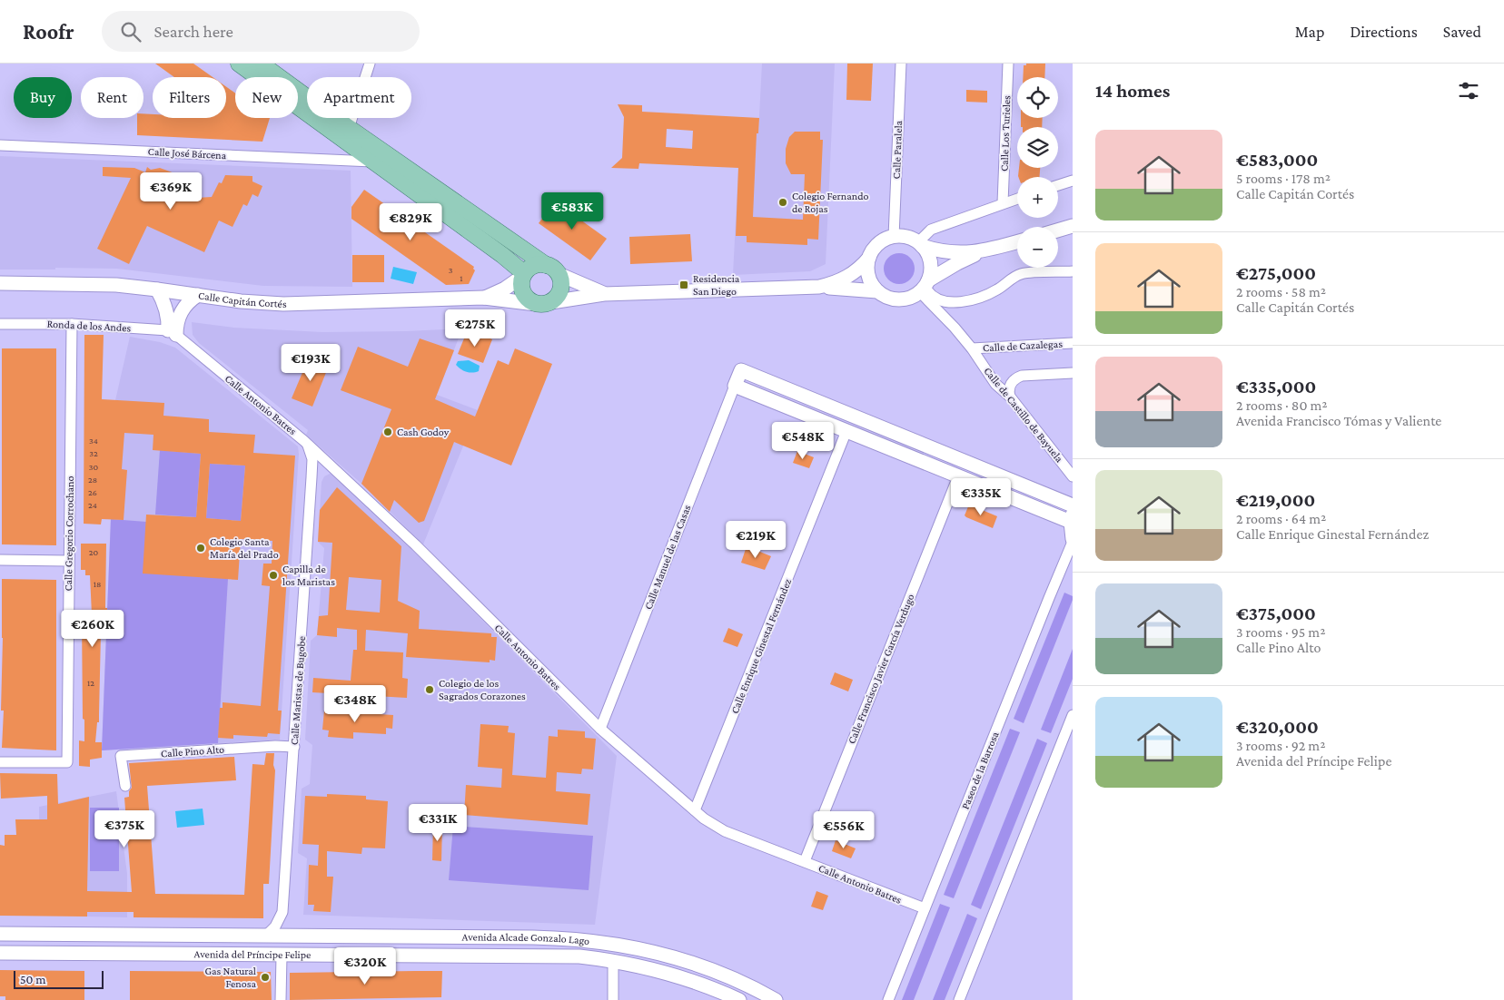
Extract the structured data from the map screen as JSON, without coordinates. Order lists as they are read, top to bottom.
{
  "streets": {
    "main road": ["Calle Capitán Cortés"],
    "street": [
      "Calle Los Turieles",
      "Calle Paralela",
      "Calle José Bárcena",
      "Ronda de los Andes",
      "Calle de Cazalegas",
      "Calle Antonio Batres",
      "Calle de Castillo de Bayuela",
      "Calle Gregorio Corrochano",
      "Calle Manuel de las Casas",
      "Calle Enrique Ginestal Fernández",
      "Calle Francisco Javier García Verdugo",
      "Calle Maristas de Bugobe",
      "Calle Pino Alto",
      "Paseo de la Barrosa",
      "Avenida Alcade Gonzalo Lago",
      "Avenida del Príncipe Felipe"
    ]
  },
  "crossings": [
    ["Calle Paralela", "Calle Capitán Cortés"],
    ["Calle Paralela", "Calle de Castillo de Bayuela"],
    ["Calle Capitán Cortés", "Calle de Castillo de Bayuela"],
    ["Ronda de los Andes", "Calle Antonio Batres"],
    ["Ronda de los Andes", "Calle Gregorio Corrochano"],
    ["Calle de Cazalegas", "Calle de Castillo de Bayuela"],
    ["Calle Antonio Batres", "Calle Manuel de las Casas"],
    ["Calle Antonio Batres", "Calle Enrique Ginestal Fernández"],
    ["Calle Antonio Batres", "Calle Francisco Javier García Verdugo"],
    ["Calle Antonio Batres", "Calle Maristas de Bugobe"],
    ["Calle Antonio Batres", "Paseo de la Barrosa"],
    ["Calle Maristas de Bugobe", "Calle Pino Alto"],
    ["Calle Maristas de Bugobe", "Avenida Alcade Gonzalo Lago"],
    ["Calle Maristas de Bugobe", "Avenida del Príncipe Felipe"],
    ["Avenida Alcade Gonzalo Lago", "Avenida del Príncipe Felipe"]
  ],
  "places": {
    "other": [
      "Colegio Fernando de Rojas",
      "Cash Godoy",
      "Colegio Santa María del Prado",
      "Capilla de los Maristas",
      "Colegio de los Sagrados Corazones",
      "Gas Natural Fenosa"
    ],
    "transit": ["Residencia San Diego"]
  },
  "house_numbers": [
    "3",
    "1",
    "34",
    "32",
    "30",
    "28",
    "26",
    "24",
    "20",
    "18",
    "12"
  ],
  "scale_bar": "50 m",
  "page": {
    "header": "Roofr",
    "search": "Search here",
    "nav": ["Map", "Directions", "Saved"],
    "heading": "14 homes",
    "map_buttons": ["+", "−"],
    "chip": [
      "Buy",
      "Rent",
      "Filters",
      "New",
      "Apartment"
    ],
    "list": [
      {
        "name": "€583,000",
        "note": "5 rooms · 178 m² · Calle Capitán Cortés"
      },
      {
        "name": "€275,000",
        "note": "2 rooms · 58 m² · Calle Capitán Cortés"
      },
      {
        "name": "€335,000",
        "note": "2 rooms · 80 m² · Avenida Francisco Tómas y Valiente"
      },
      {
        "name": "€219,000",
        "note": "2 rooms · 64 m² · Calle Enrique Ginestal Fernández"
      },
      {
        "name": "€375,000",
        "note": "3 rooms · 95 m² · Calle Pino Alto"
      },
      {
        "name": "€320,000",
        "note": "3 rooms · 92 m² · Avenida del Príncipe Felipe"
      }
    ],
    "price": [
      "€369K",
      "€583K",
      "€829K",
      "€275K",
      "€193K",
      "€548K",
      "€335K",
      "€219K",
      "€260K",
      "€348K",
      "€331K",
      "€375K",
      "€556K",
      "€320K"
    ],
    "scale": "50 m"
  }
}
